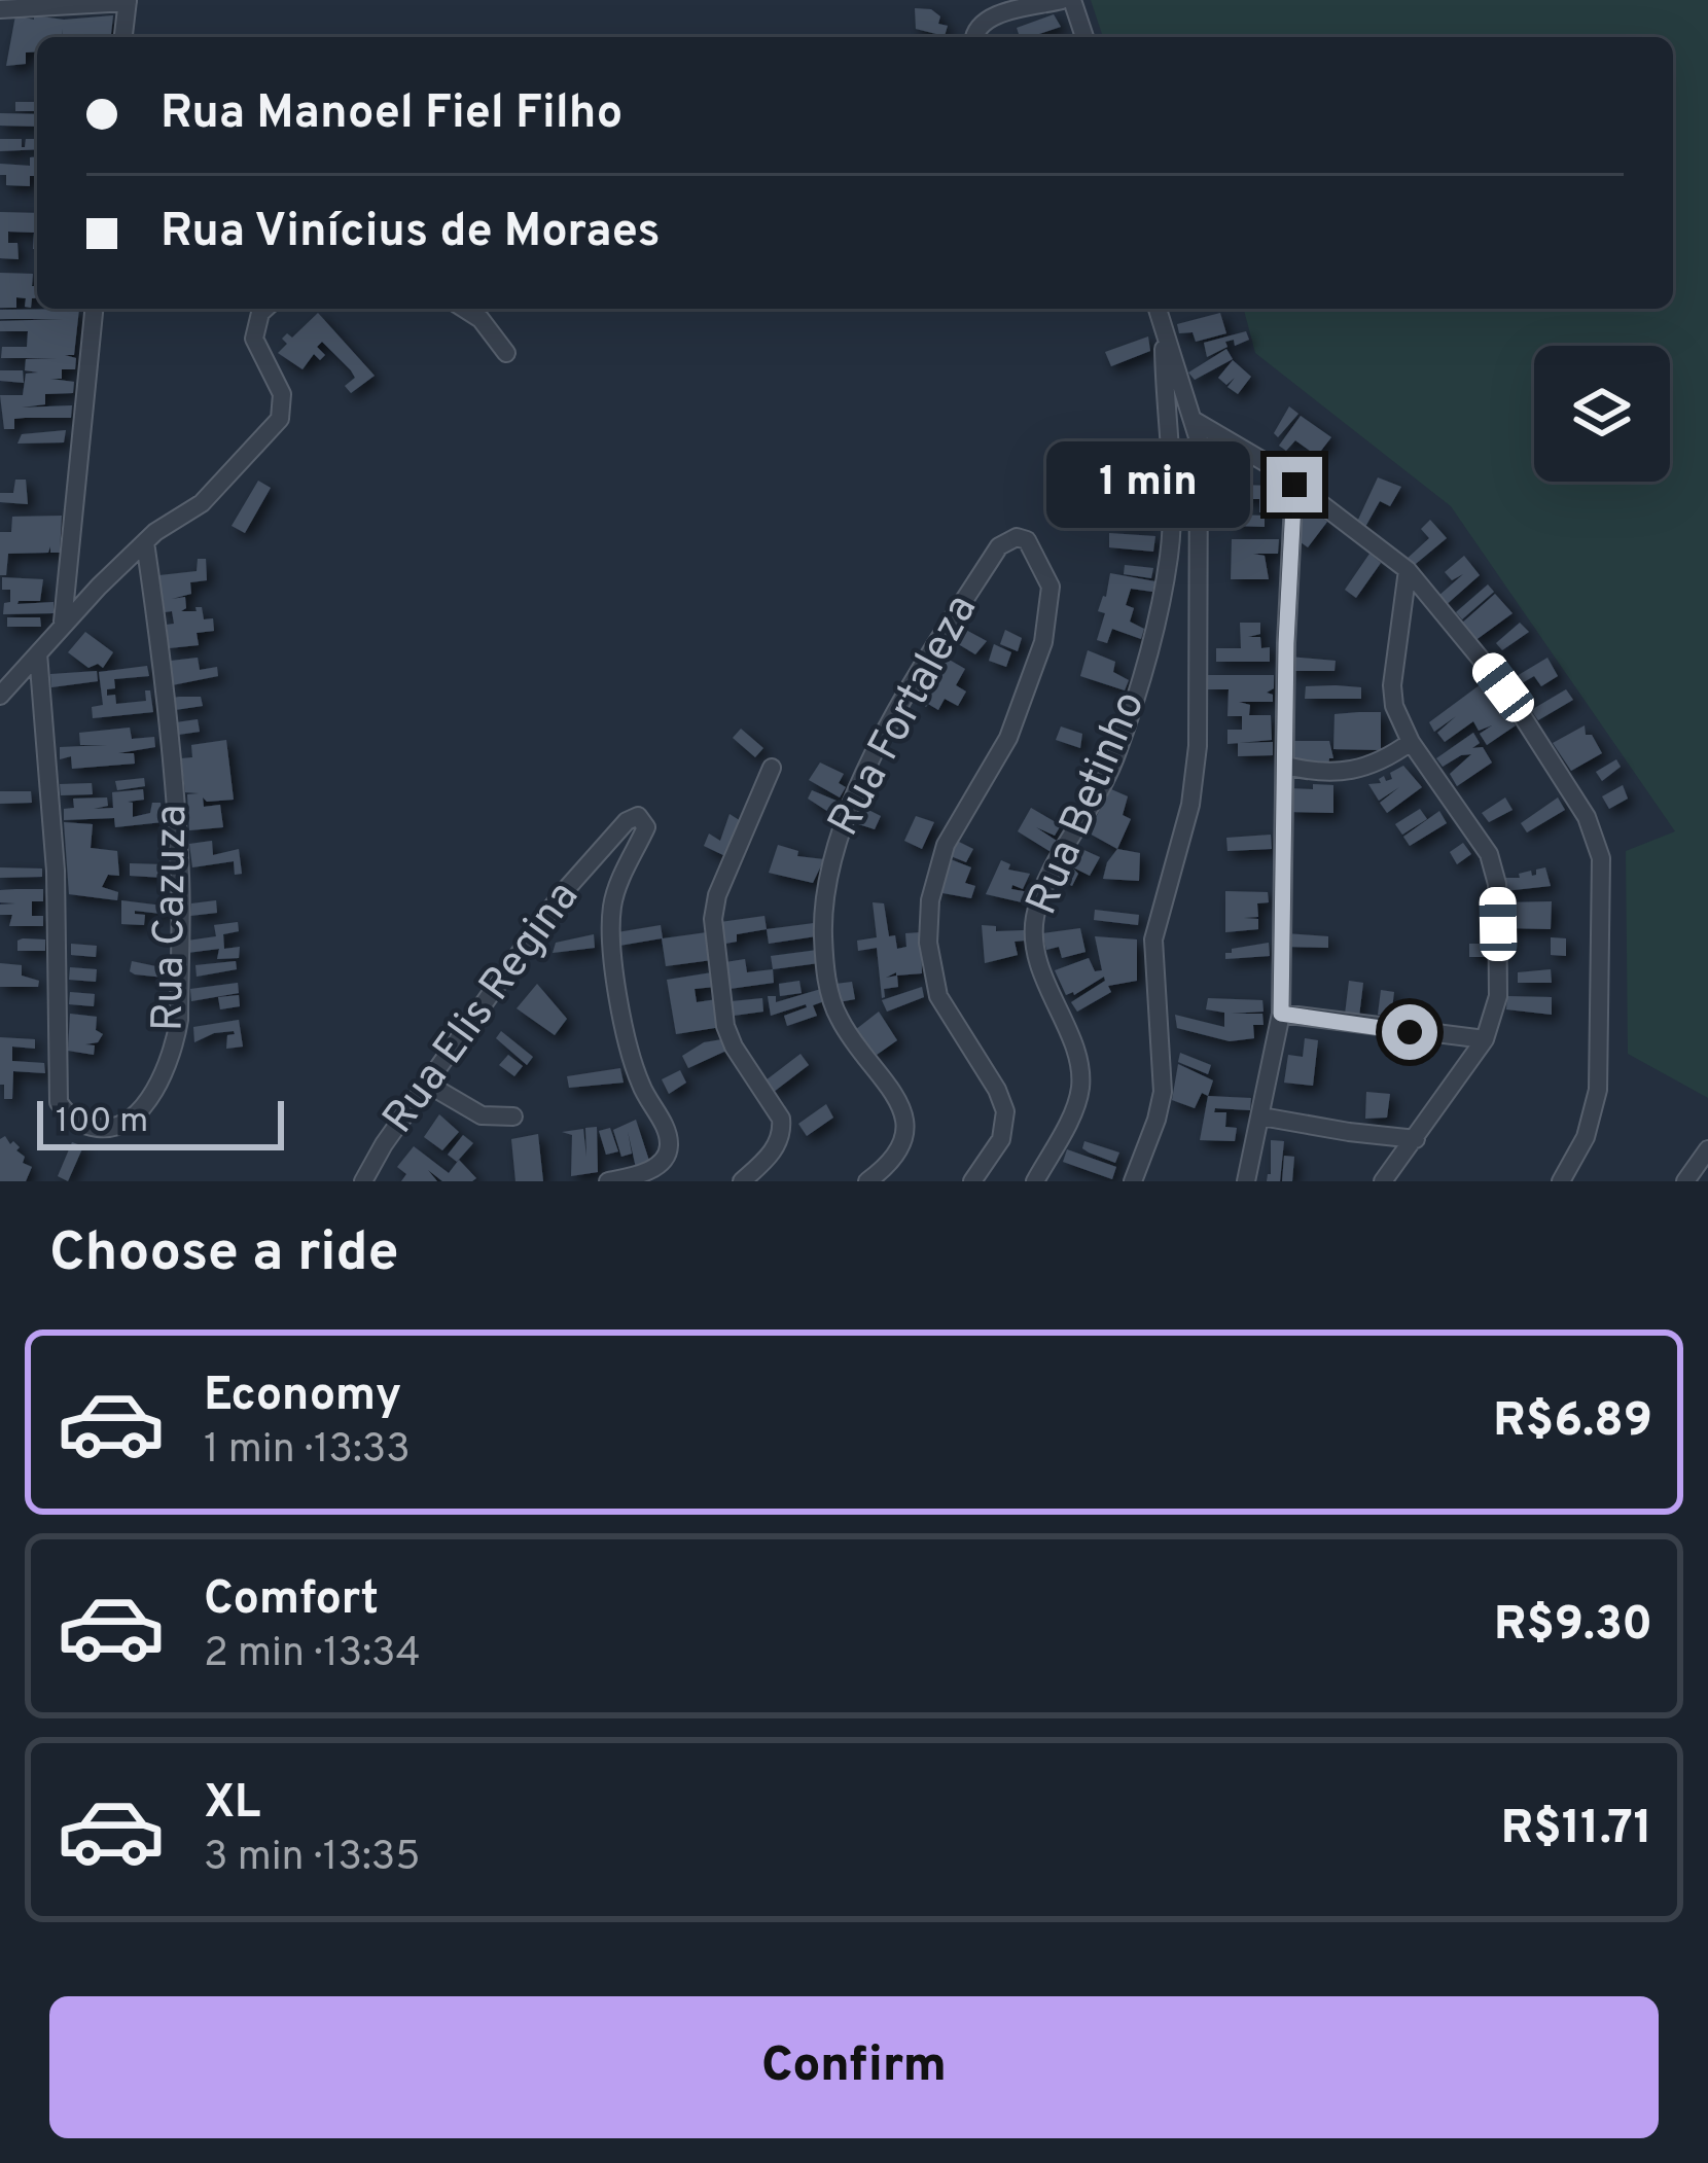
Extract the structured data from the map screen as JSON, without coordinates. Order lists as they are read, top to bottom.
{
  "streets": {
    "street": [
      "Rua Fortaleza",
      "Rua Betinho",
      "Rua Cazuza",
      "Rua Elis Regina"
    ]
  },
  "scale_bar": "100 m",
  "page": {
    "banner": ["Rua Manoel Fiel Filho", "Rua Vinícius de Moraes"],
    "bubble": "1 min",
    "scale": "100 m",
    "heading": "Choose a ride",
    "list": [
      {
        "name": "Economy",
        "note": "1 min · 13:33",
        "value": "R$6.89"
      },
      {
        "name": "Comfort",
        "note": "2 min · 13:34",
        "value": "R$9.30"
      },
      {
        "name": "XL",
        "note": "3 min · 13:35",
        "value": "R$11.71"
      }
    ],
    "buttons": "Confirm"
  }
}
